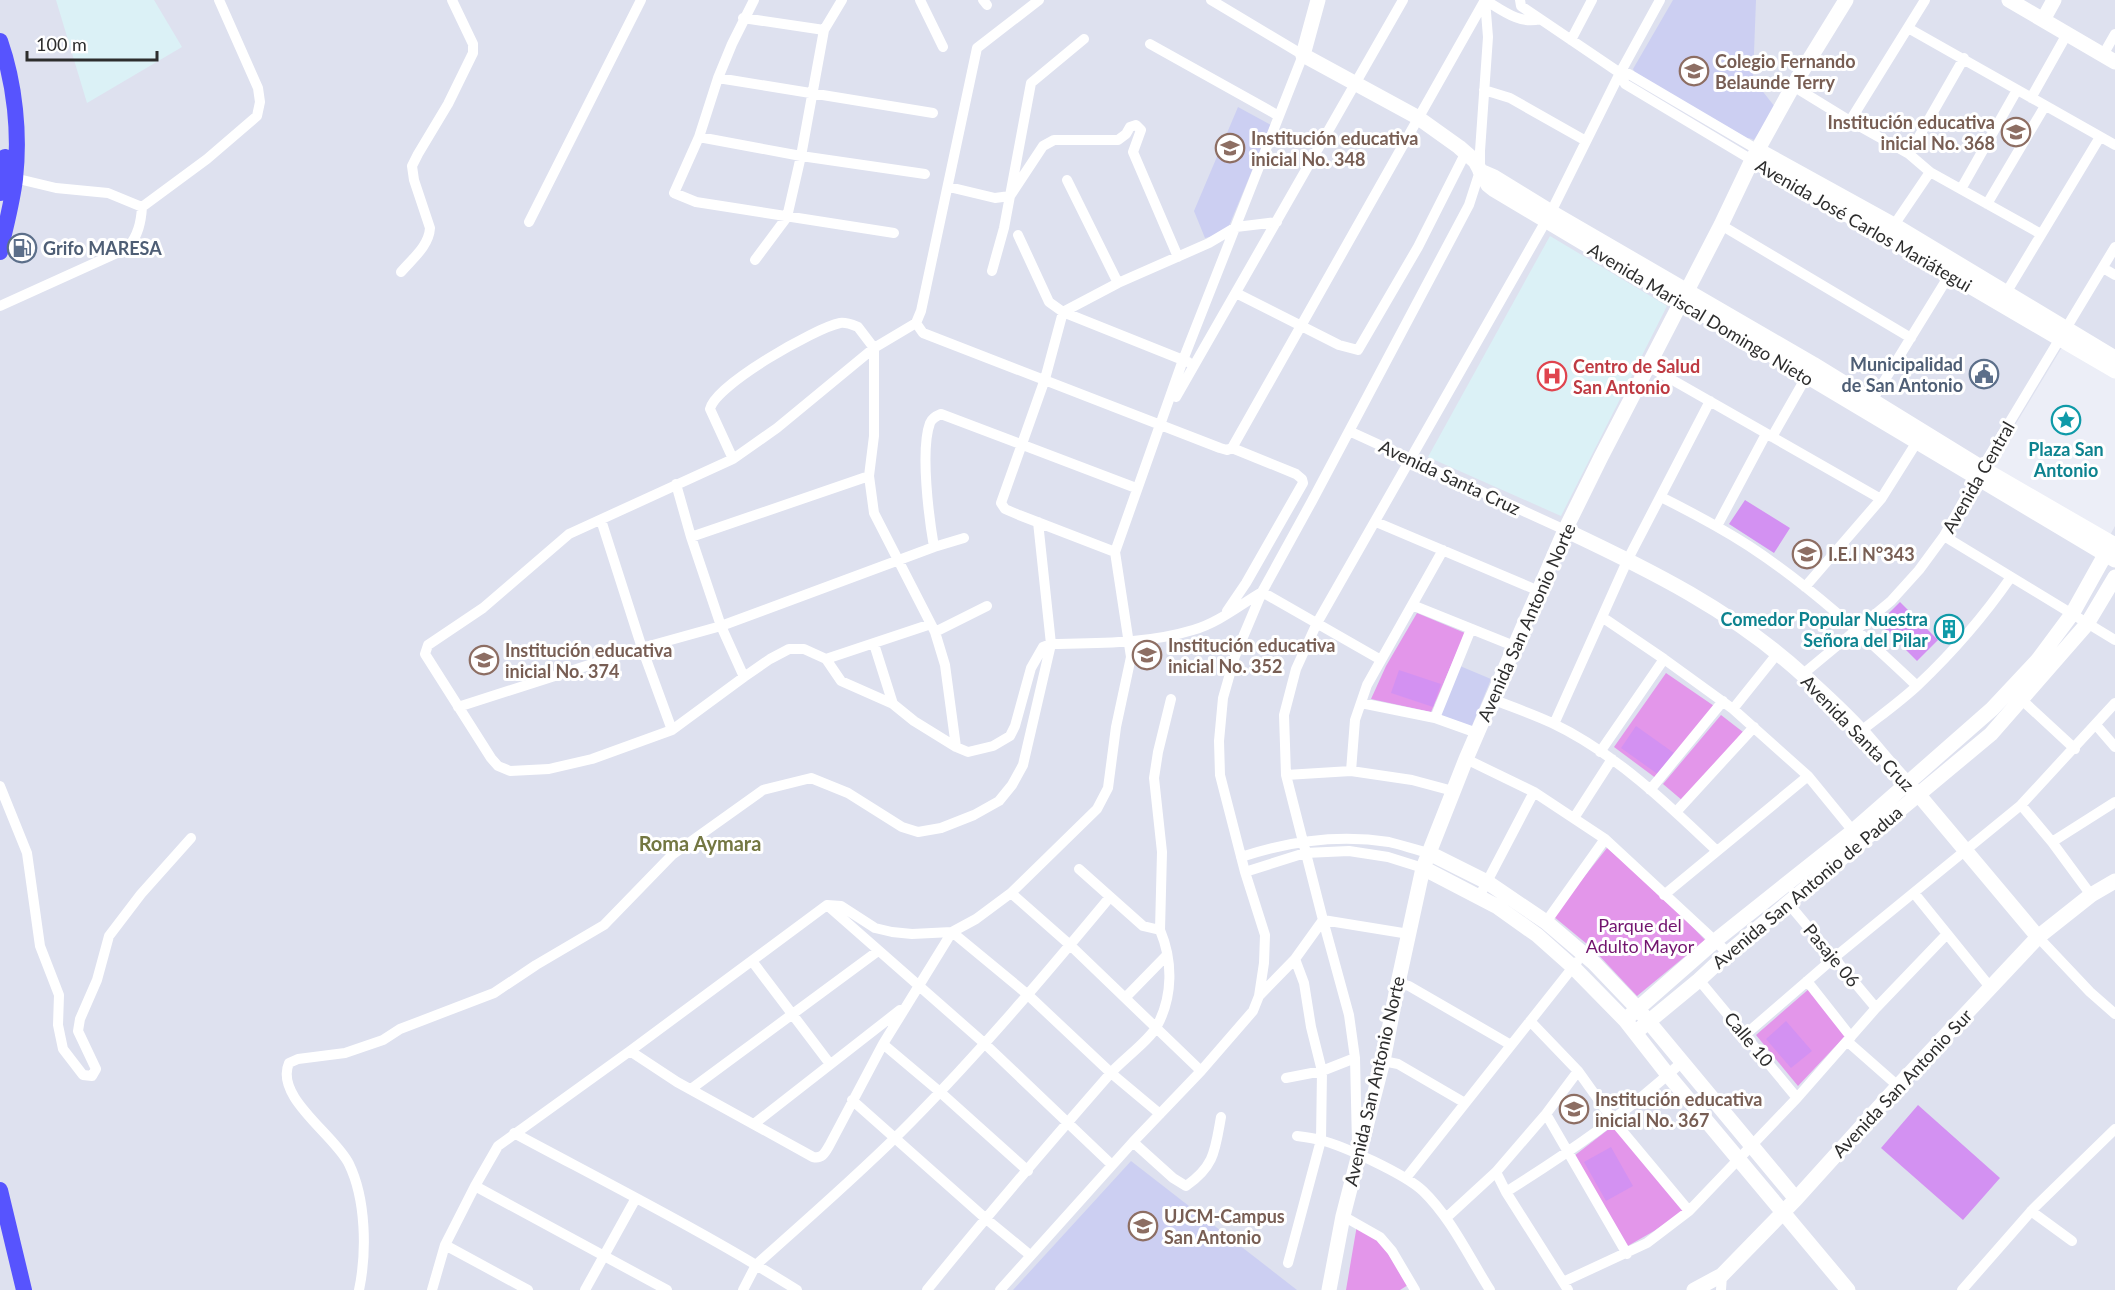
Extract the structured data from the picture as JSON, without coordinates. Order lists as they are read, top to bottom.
{
  "streets": {
    "street": [
      "Avenida José Carlos Mariátegui",
      "Avenida Mariscal Domingo Nieto",
      "Avenida Santa Cruz",
      "Avenida Central",
      "Avenida San Antonio Norte",
      "Avenida San Antonio de Padua",
      "Pasaje 06",
      "Calle 10",
      "Avenida San Antonio Sur"
    ]
  },
  "crossings": [
    ["Avenida José Carlos Mariátegui", "Avenida Central"],
    ["Avenida José Carlos Mariátegui", "Avenida San Antonio Norte"],
    ["Avenida Mariscal Domingo Nieto", "Avenida Central"],
    ["Avenida Mariscal Domingo Nieto", "Avenida San Antonio Norte"],
    ["Avenida Mariscal Domingo Nieto", "Avenida San Antonio de Padua"],
    ["Avenida Santa Cruz", "Avenida Central"],
    ["Avenida Santa Cruz", "Avenida San Antonio Norte"],
    ["Avenida Santa Cruz", "Avenida San Antonio de Padua"],
    ["Avenida Santa Cruz", "Avenida San Antonio Sur"],
    ["Avenida San Antonio de Padua", "Pasaje 06"],
    ["Avenida San Antonio de Padua", "Calle 10"]
  ],
  "districts": ["Roma Aymara"],
  "parks": ["Parque del Adulto Mayor"],
  "places": {
    "school or university": [
      "Colegio Fernando Belaunde Terry",
      "Institución educativa inicial No. 368",
      "Institución educativa inicial No. 348",
      "I.E.I N°343",
      "Institución educativa inicial No. 352",
      "Institución educativa inicial No. 374",
      "Institución educativa inicial No. 367",
      "UJCM-Campus San Antonio"
    ],
    "fuel station": ["Grifo MARESA"],
    "public building": ["Municipalidad de San Antonio"],
    "hospital": ["Centro de Salud San Antonio"],
    "place": ["Plaza San Antonio"],
    "building": ["Comedor Popular Nuestra Señora del Pilar"]
  },
  "scale_bar": "100 m"
}
